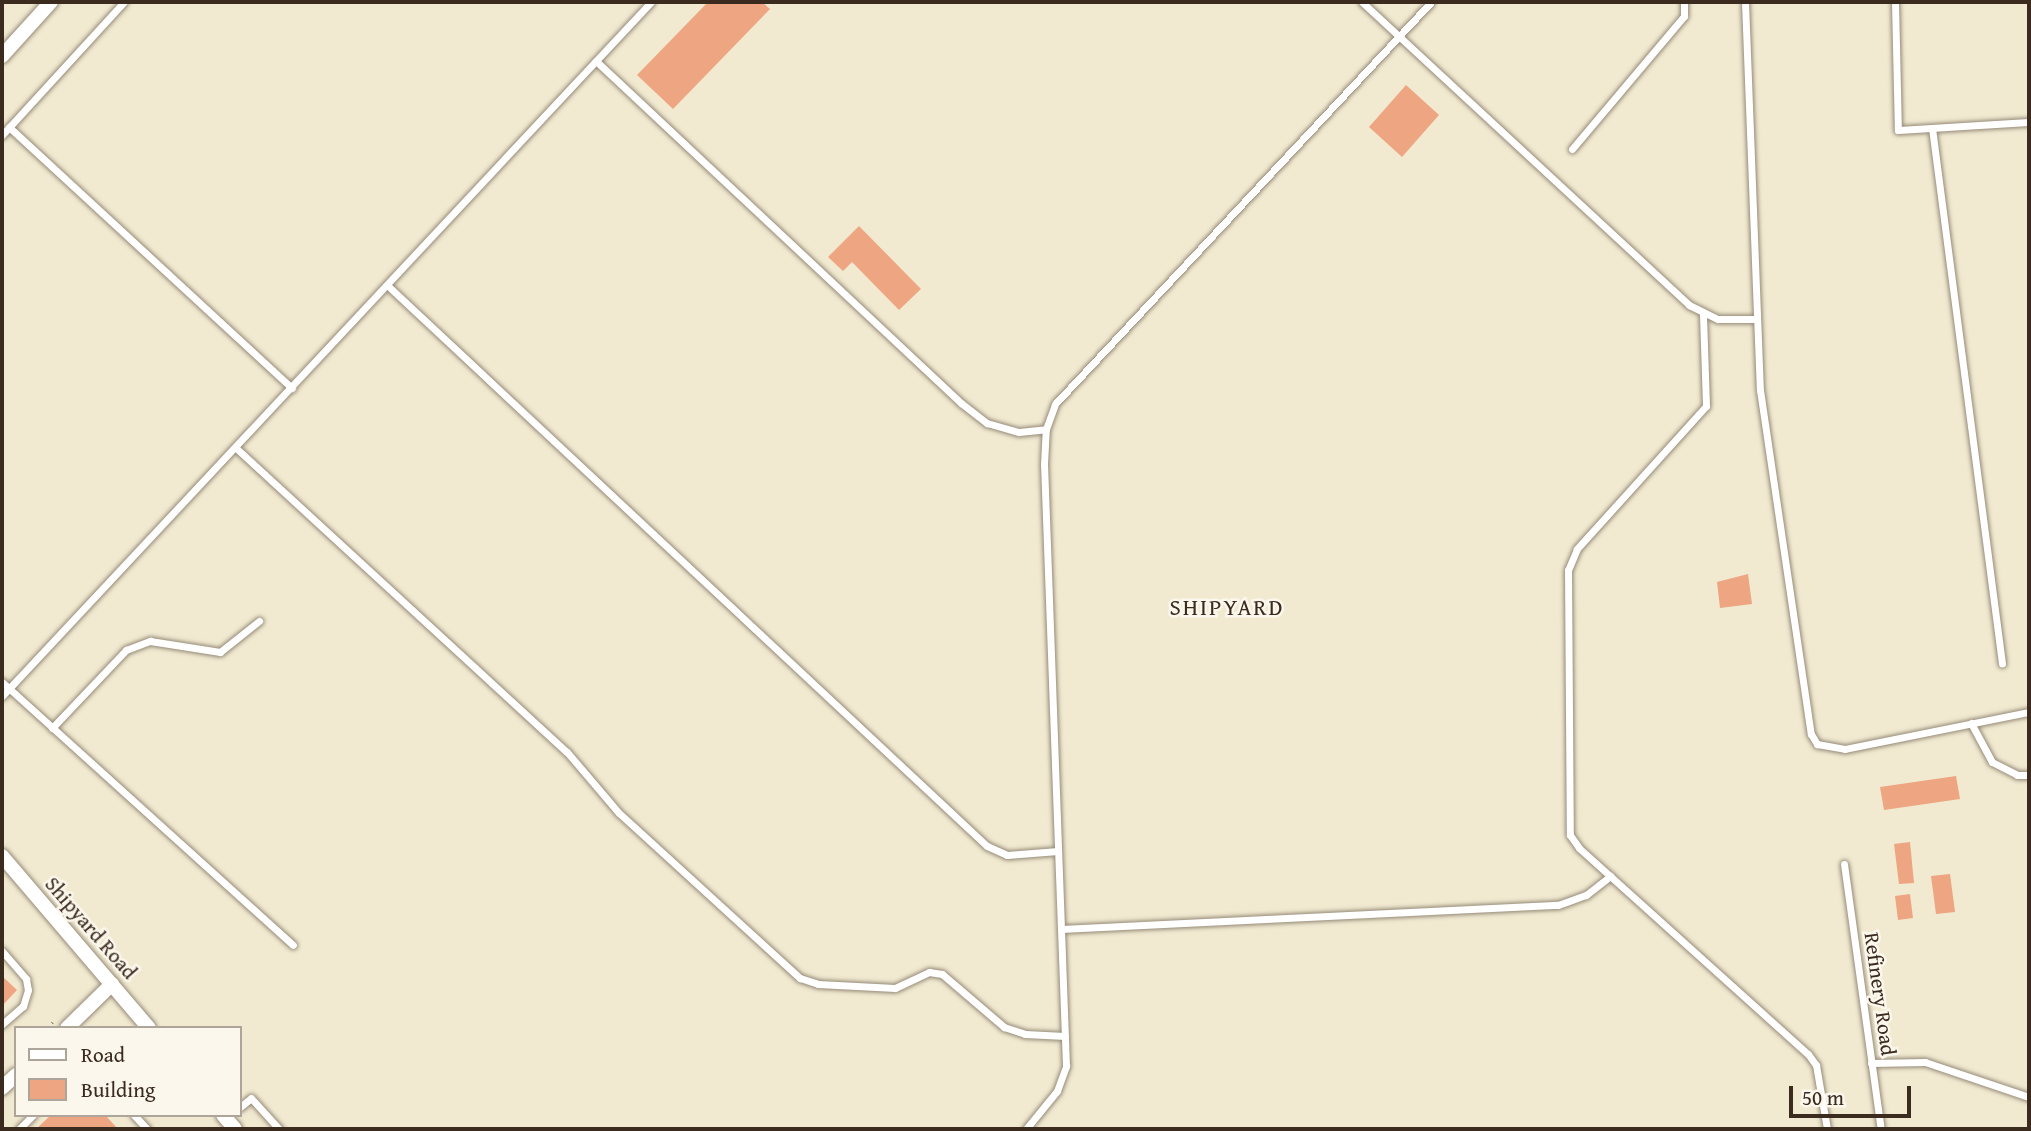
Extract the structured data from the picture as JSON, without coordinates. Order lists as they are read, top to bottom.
{
  "streets": {
    "street": ["Shipyard Road"],
    "lane": ["Refinery Road"]
  },
  "districts": ["SHIPYARD"],
  "legend": ["Road", "Building"],
  "scale_bar": "50 m"
}
